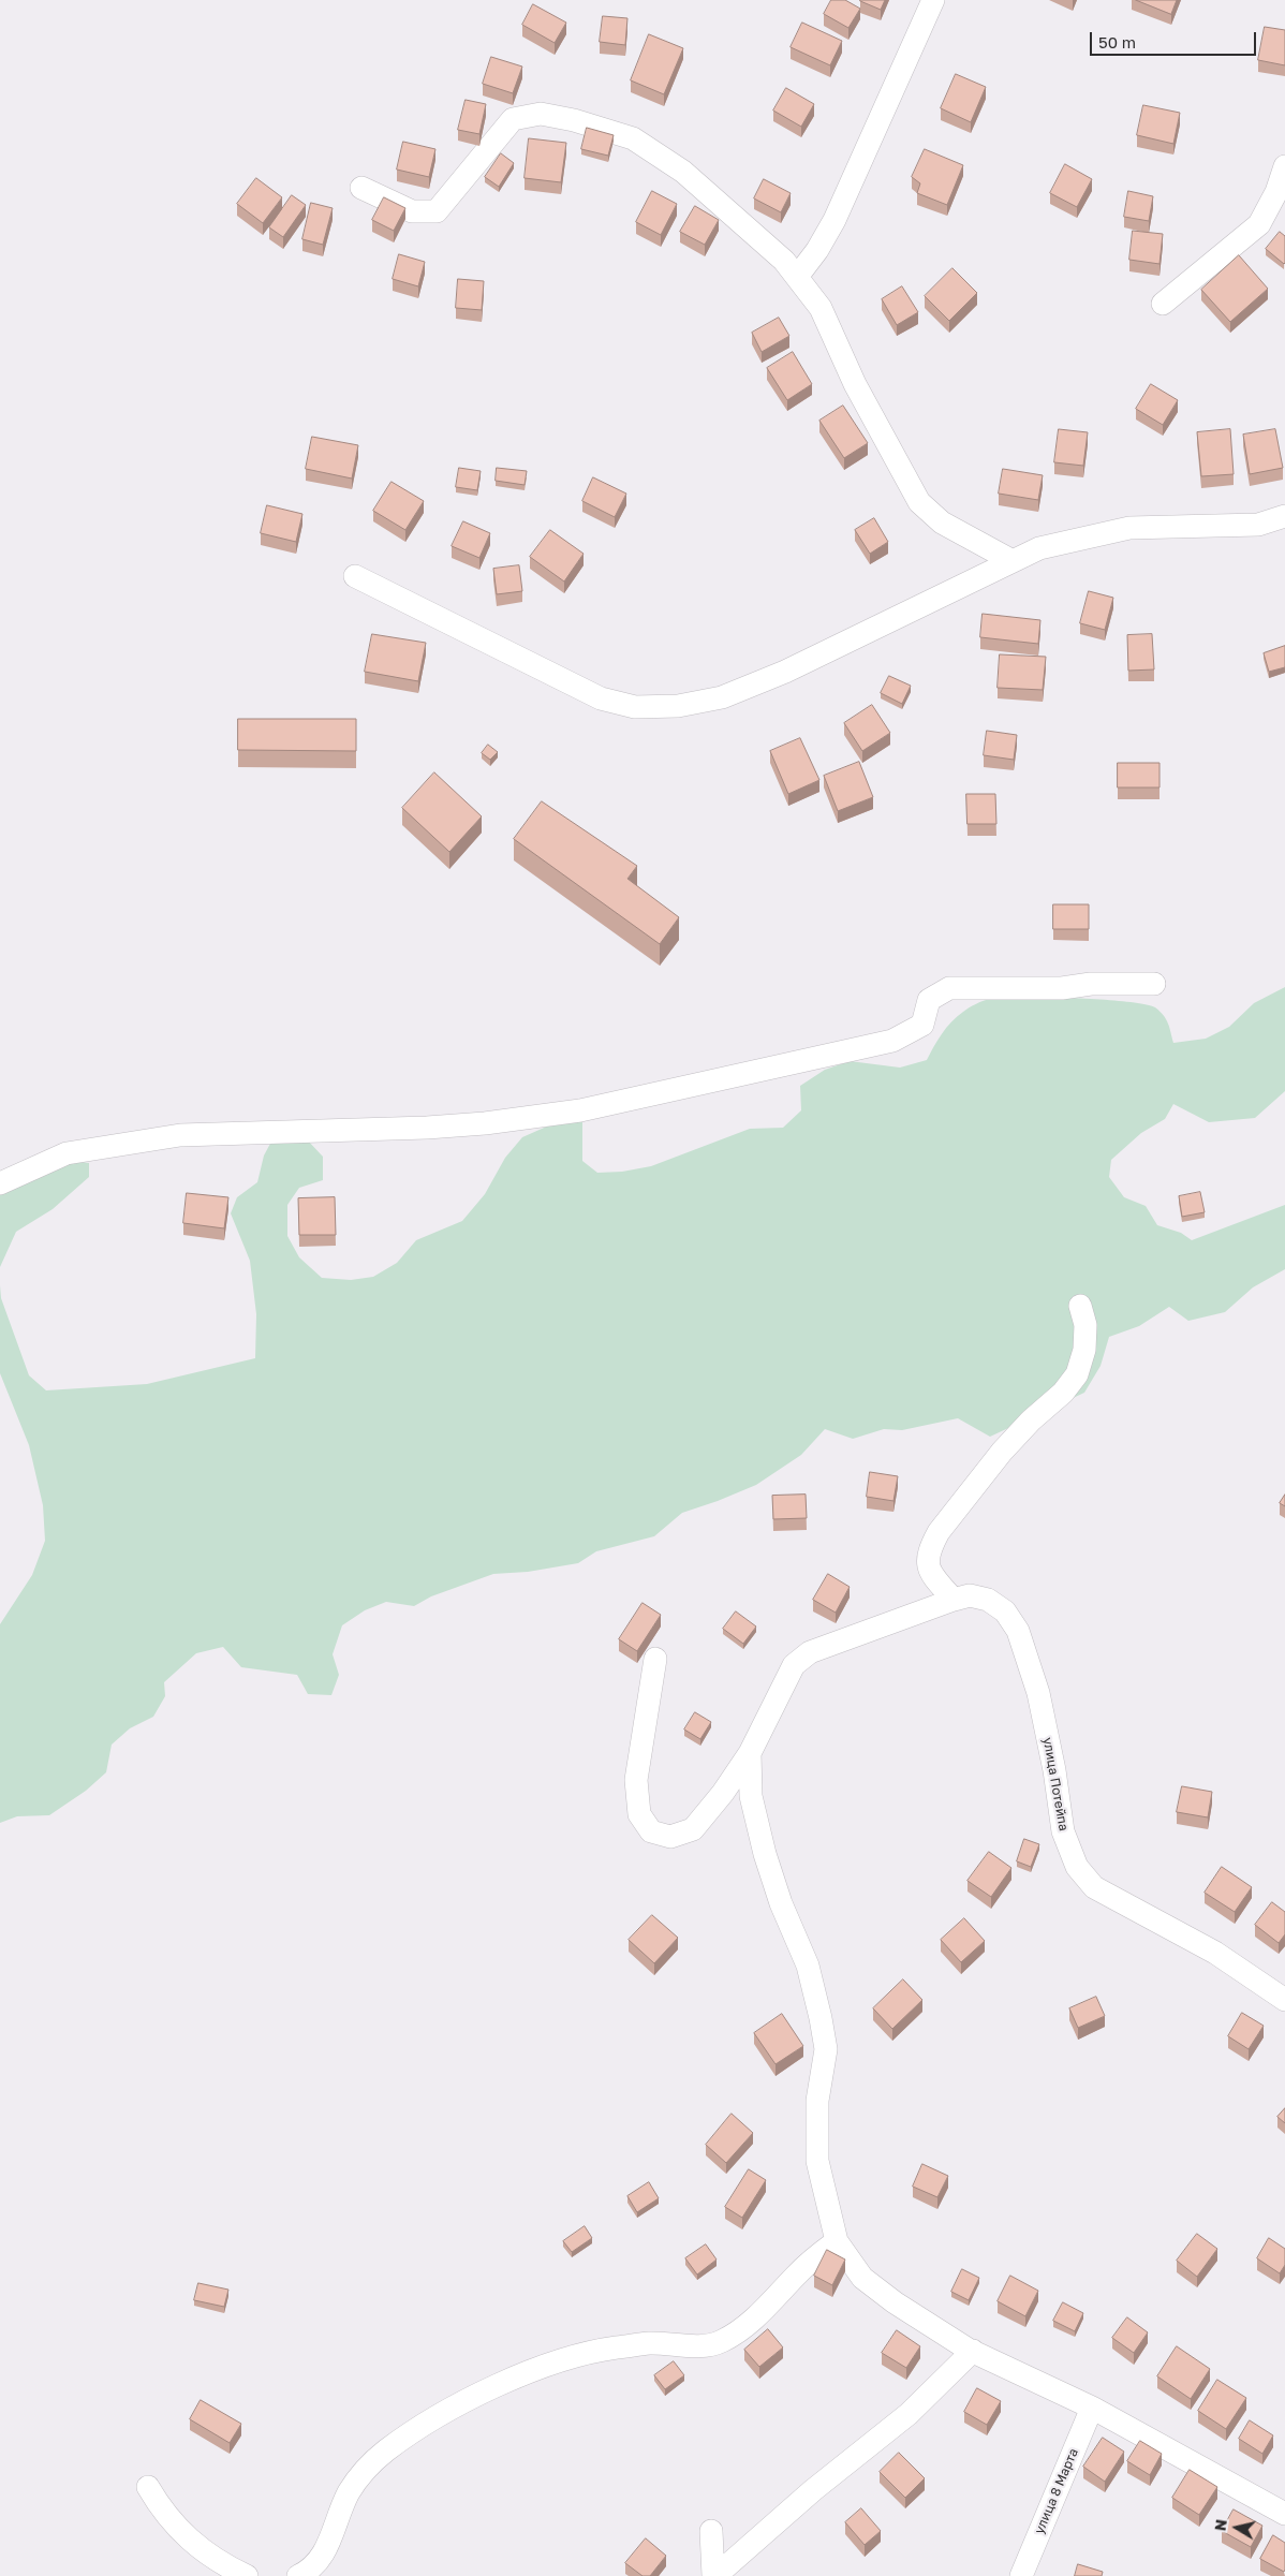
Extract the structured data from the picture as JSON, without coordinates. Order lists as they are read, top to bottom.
{
  "streets": {
    "street": ["улица Потейпа", "улица 8 Марта"]
  },
  "scale_bar": "50 m",
  "north": "left"
}
